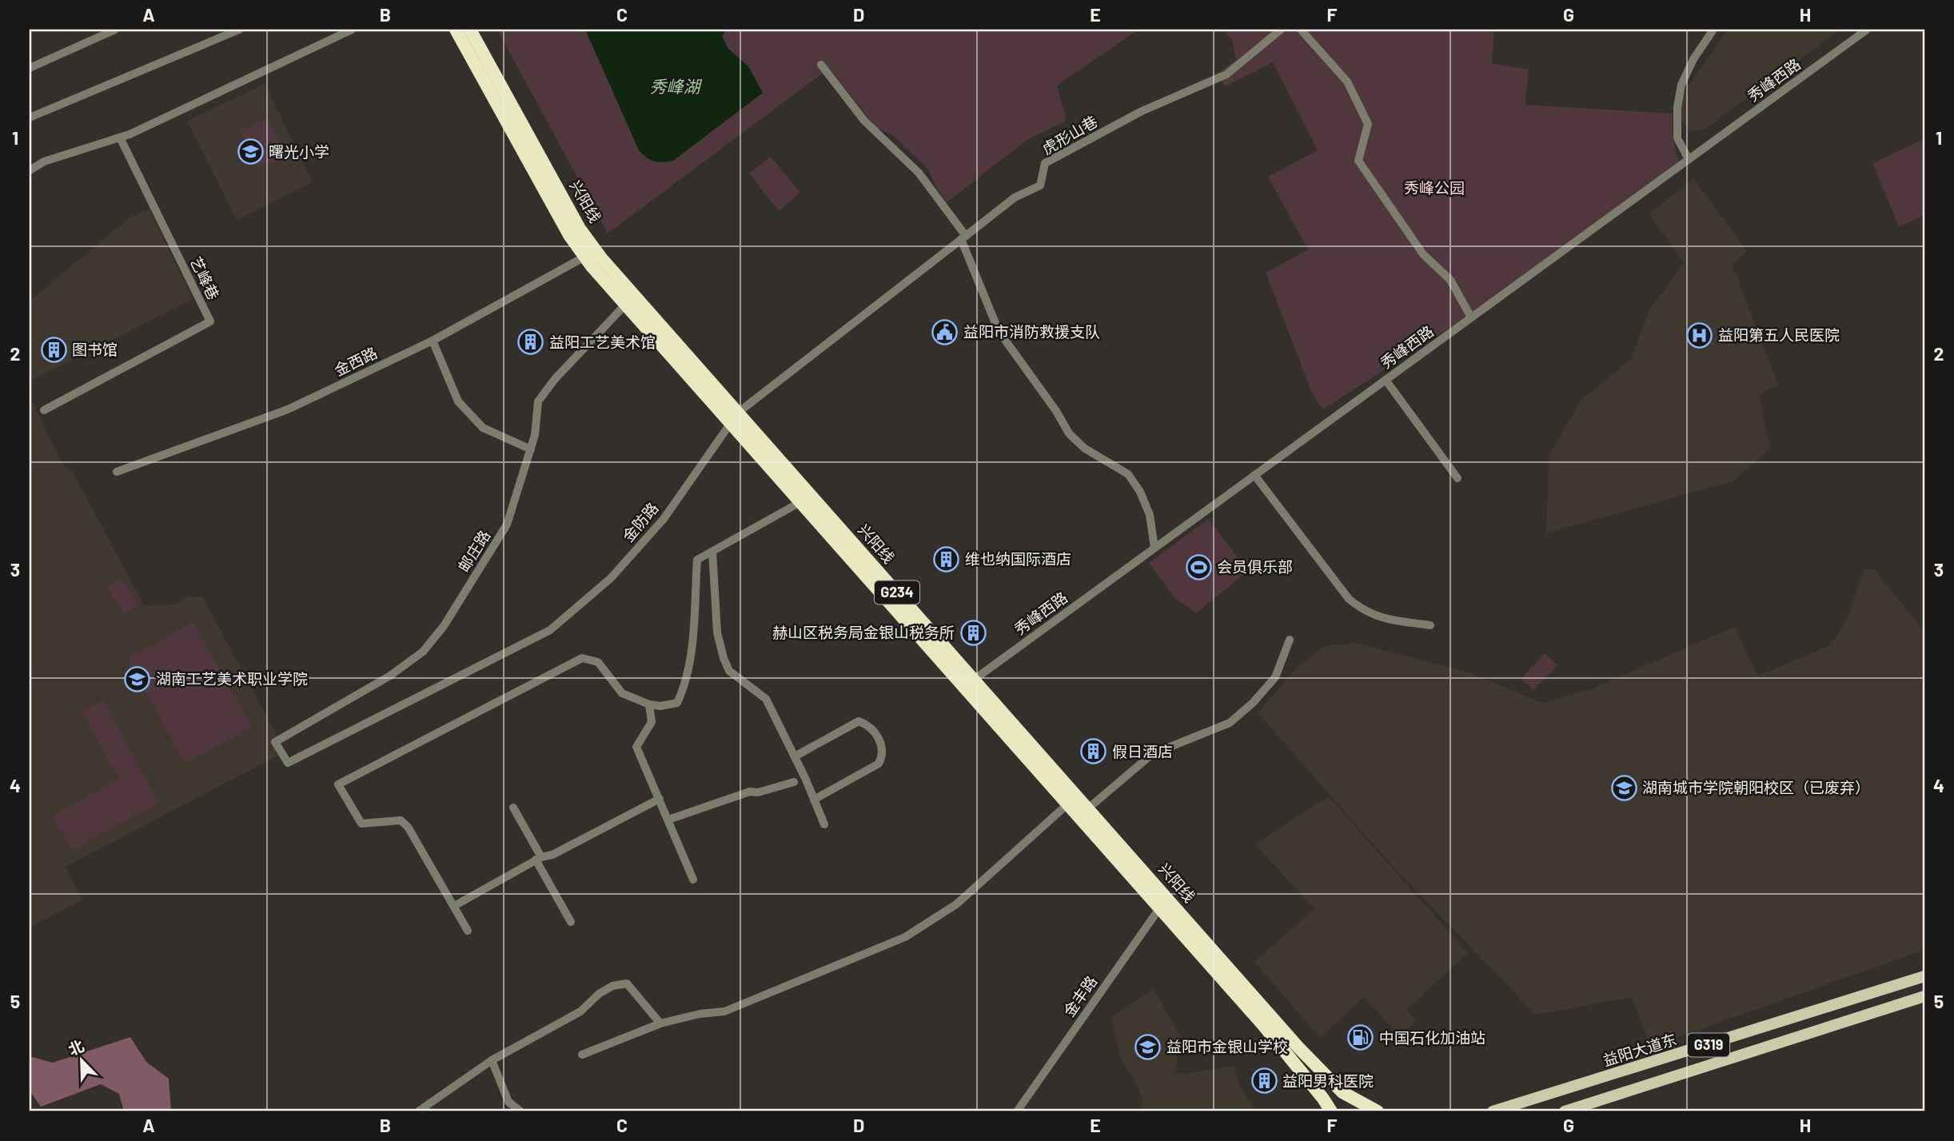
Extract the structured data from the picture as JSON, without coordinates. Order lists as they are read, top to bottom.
{
  "streets": {
    "highway": ["兴阳线", "G234"],
    "main road": ["G319", "益阳大道东"],
    "street": [
      "秀峰西路",
      "虎形山巷",
      "艺峰巷",
      "金西路",
      "金防路",
      "邮庄路",
      "金丰路"
    ]
  },
  "crossings": [
    ["秀峰西路", "兴阳线"],
    ["虎形山巷", "金防路"],
    ["兴阳线", "金西路"],
    ["兴阳线", "金防路"],
    ["兴阳线", "邮庄路"],
    ["兴阳线", "金丰路"],
    ["金防路", "邮庄路"]
  ],
  "water": ["秀峰湖"],
  "parks": ["秀峰公园"],
  "places": {
    "school or university": [
      "曙光小学",
      "湖南工艺美术职业学院",
      "湖南城市学院朝阳校区（已废弃）",
      "益阳市金银山学校"
    ],
    "public building": ["益阳市消防救援支队"],
    "hospital": ["益阳第五人民医院"],
    "building": [
      "益阳工艺美术馆",
      "图书馆",
      "维也纳国际酒店",
      "赫山区税务局金银山税务所",
      "假日酒店",
      "益阳男科医院"
    ],
    "sports": ["会员俱乐部"],
    "fuel station": ["中国石化加油站"]
  },
  "north": "top left",
  "grid": {
    "columns": [
      "A",
      "B",
      "C",
      "D",
      "E",
      "F",
      "G",
      "H"
    ],
    "rows": [
      "1",
      "2",
      "3",
      "4",
      "5"
    ]
  }
}
